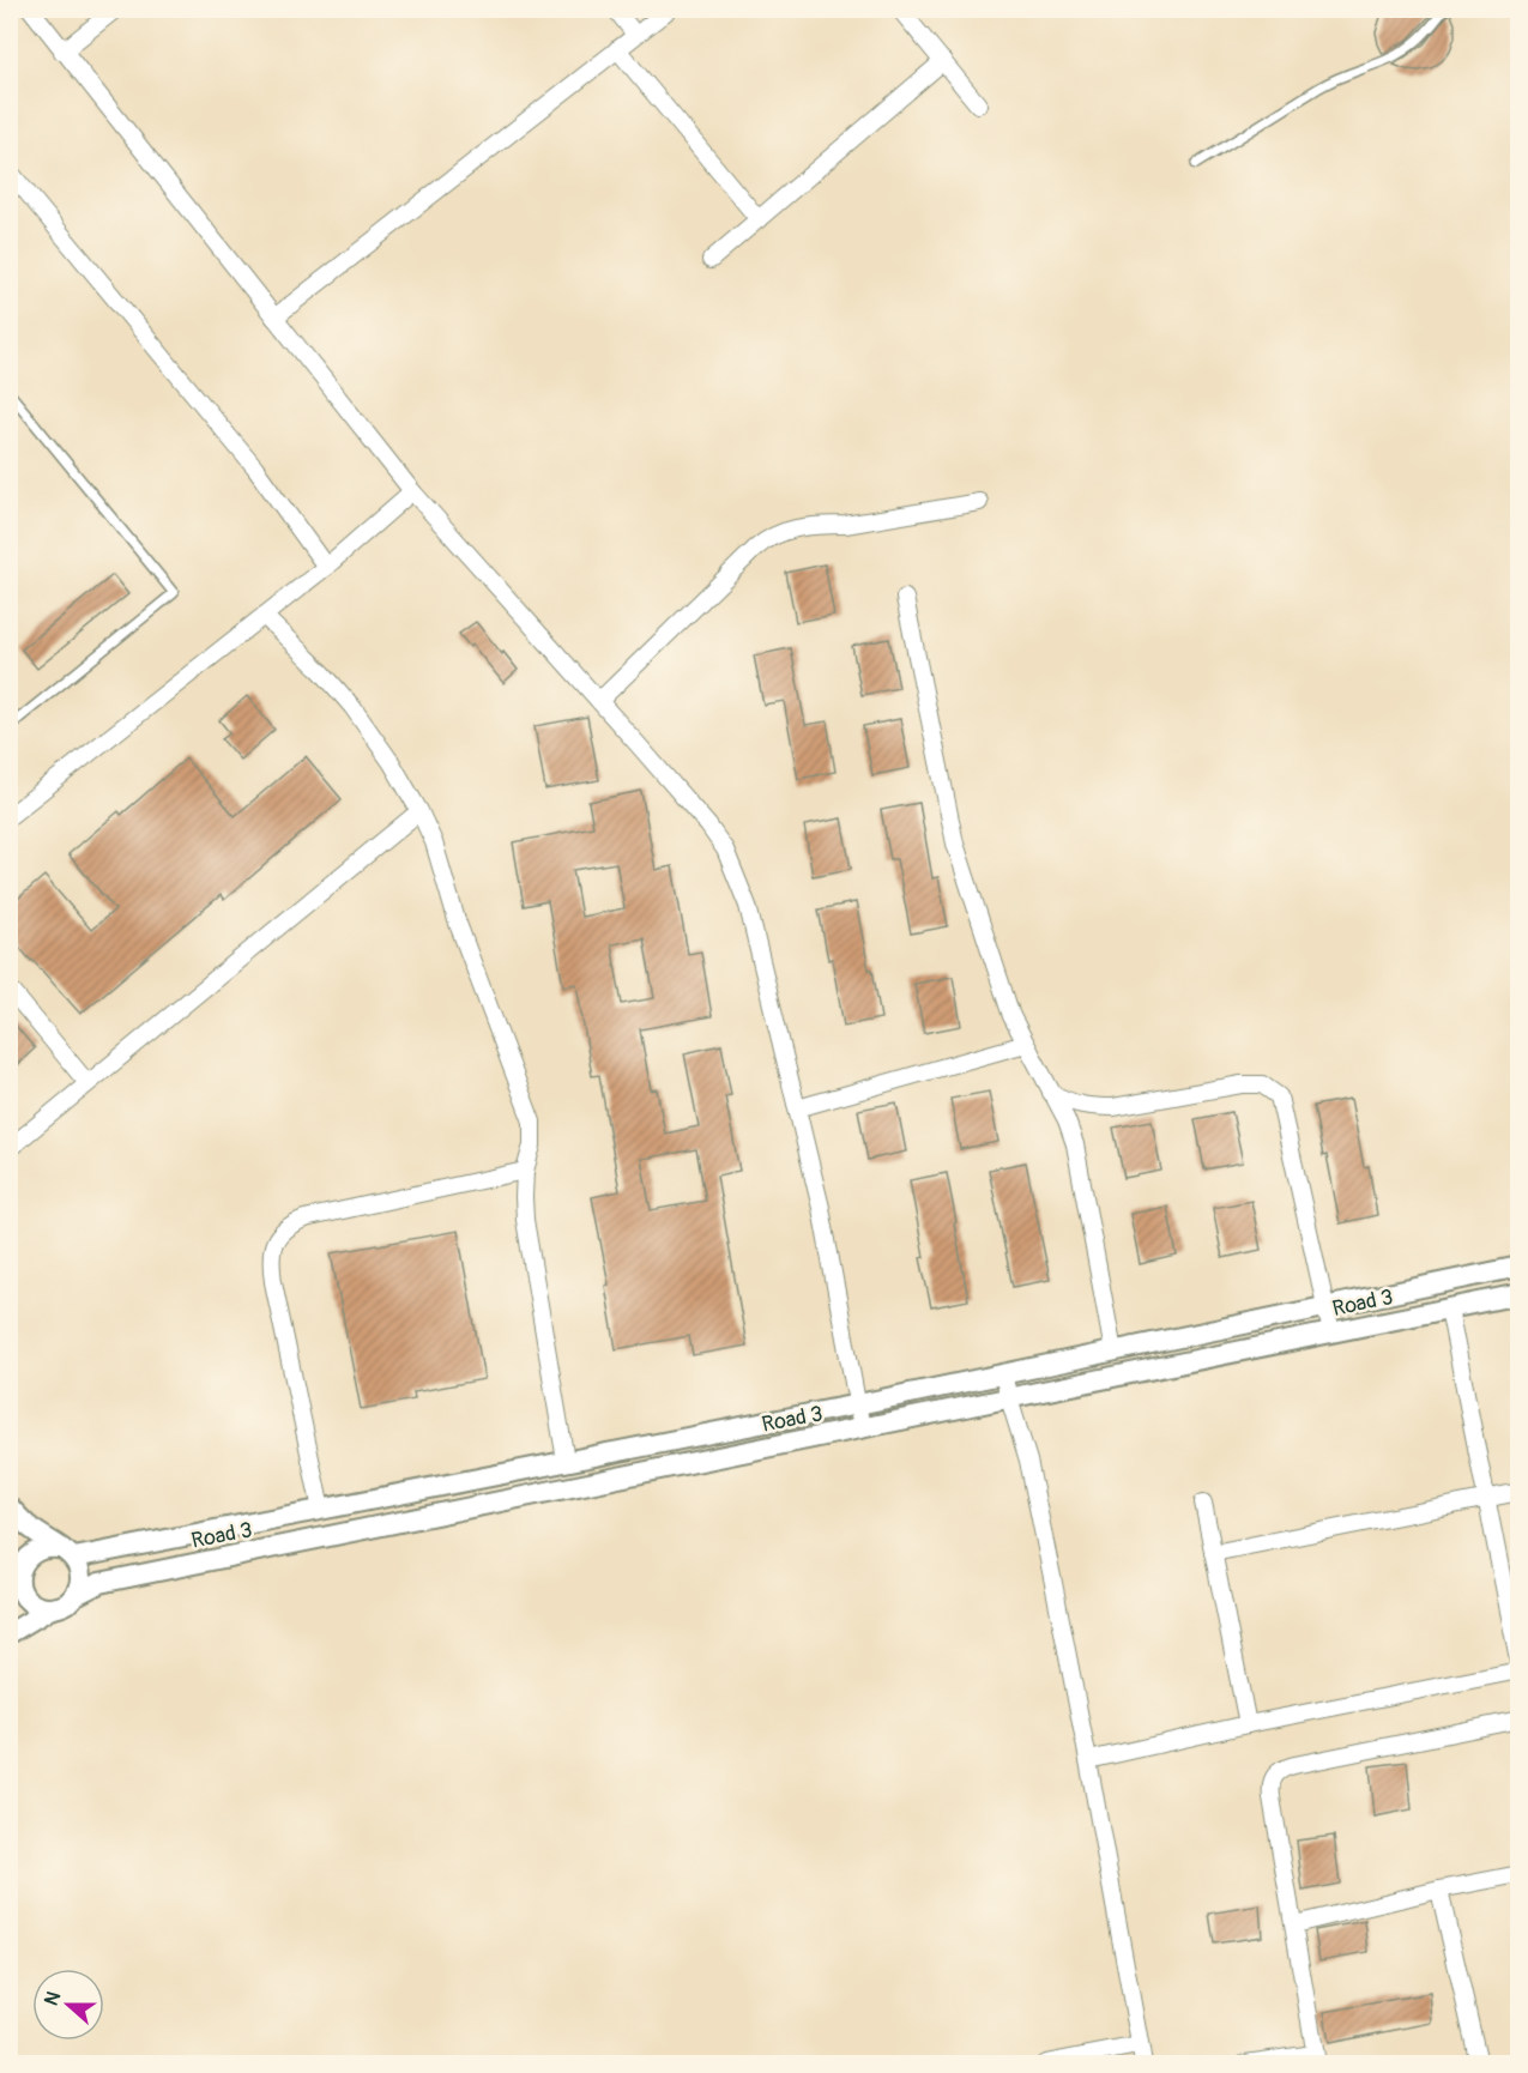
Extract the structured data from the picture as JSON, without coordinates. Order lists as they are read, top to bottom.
{
  "streets": {
    "street": ["Road 3"]
  },
  "north": "left"
}
